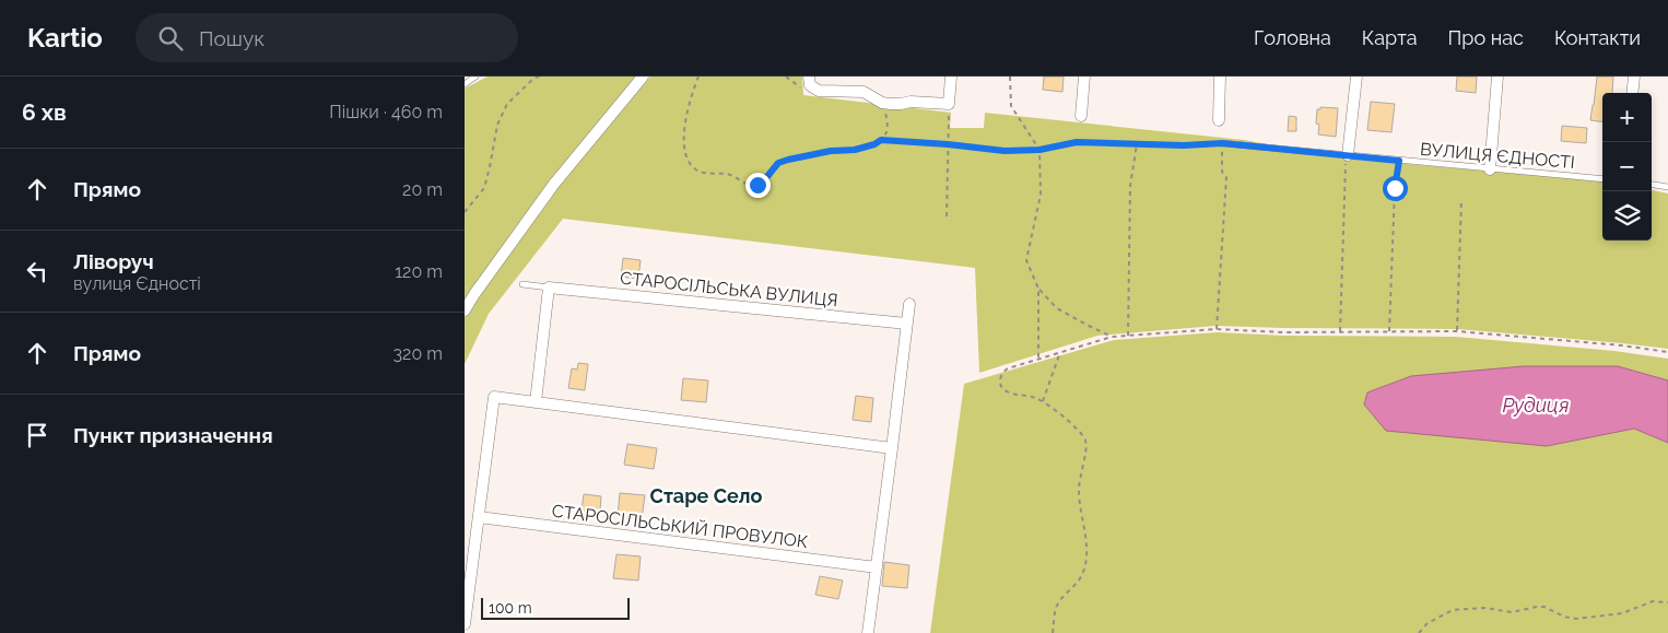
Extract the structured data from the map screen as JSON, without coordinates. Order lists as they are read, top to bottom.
{
  "streets": {
    "street": ["СТАРОСІЛЬСЬКА ВУЛИЦЯ", "СТАРОСІЛЬСЬКИЙ ПРОВУЛОК"],
    "lane": ["ВУЛИЦЯ ЄДНОСТІ"]
  },
  "districts": ["Старе Село"],
  "water": ["Рудиця"],
  "scale_bar": "100 m",
  "page": {
    "header": "Kartio",
    "search": "Пошук",
    "nav": [
      "Головна",
      "Карта",
      "Про нас",
      "Контакти"
    ],
    "heading": ["6 хв", "Пішки · 460 m"],
    "map_buttons": ["+", "−"],
    "list": [
      ["Прямо", "20 m"],
      ["Ліворуч", "вулиця Єдності", "120 m"],
      ["Прямо", "320 m"],
      "Пункт призначення"
    ],
    "scale": "100 m"
  }
}
